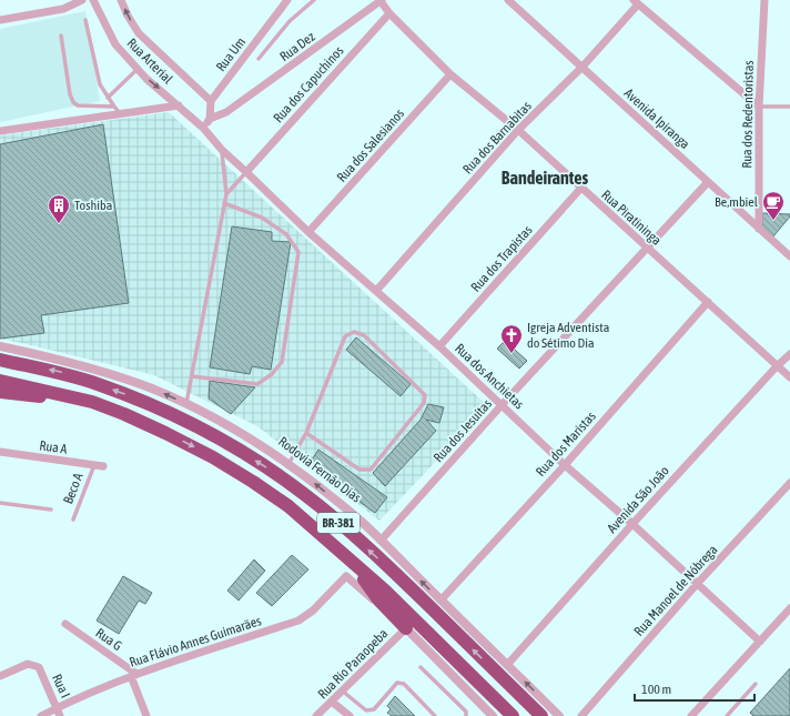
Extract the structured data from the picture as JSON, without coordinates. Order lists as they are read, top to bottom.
{
  "streets": {
    "highway": ["BR-381"],
    "street": [
      "Rua Dez",
      "Rua Um",
      "Rua Arterial",
      "Rua dos Capuchinos",
      "Rua dos Redentoristas",
      "Avenida Ipiranga",
      "Rua dos Barnabitas",
      "Rua dos Salesianos",
      "Rua Piratininga",
      "Rua dos Trapistas",
      "Rua dos Anchietas",
      "Rua dos Jesuítas",
      "Rua dos Maristas",
      "Rua A",
      "Rodovia Fernão Dias",
      "Avenida São João",
      "Rua Manoel de Nóbrega",
      "Rua G",
      "Rua Flávio Annes Guimarães",
      "Rua Rio Paraopeba",
      "Rua I"
    ],
    "lane": ["Beco A"]
  },
  "crossings": [
    ["Rua Dez", "Rua Piratininga"],
    ["Rua Um", "Rua Arterial"],
    ["Rua Arterial", "Rua dos Anchietas"],
    ["Rua dos Capuchinos", "Rua Piratininga"],
    ["Rua dos Capuchinos", "Rua dos Anchietas"],
    ["Rua dos Redentoristas", "Avenida Ipiranga"],
    ["Avenida Ipiranga", "Rua dos Barnabitas"],
    ["Avenida Ipiranga", "Rua dos Jesuítas"],
    ["Rua dos Barnabitas", "Rua Piratininga"],
    ["Rua dos Barnabitas", "Rua dos Anchietas"],
    ["Rua dos Salesianos", "Rua Piratininga"],
    ["Rua dos Salesianos", "Rua dos Anchietas"],
    ["Rua Piratininga", "Rua dos Trapistas"],
    ["Rua Piratininga", "Rua dos Jesuítas"],
    ["Rua Piratininga", "Rua dos Maristas"],
    ["Rua Piratininga", "Avenida São João"],
    ["Rua dos Trapistas", "Rua dos Anchietas"],
    ["Rua dos Anchietas", "Rua dos Jesuítas"],
    ["Rua dos Anchietas", "Rua dos Maristas"],
    ["Rua dos Anchietas", "Avenida São João"],
    ["Rua dos Anchietas", "Rua Manoel de Nóbrega"],
    ["Rua dos Jesuítas", "Rodovia Fernão Dias"],
    ["Rua dos Maristas", "Rodovia Fernão Dias"],
    ["Rua A", "Beco A"],
    ["Rodovia Fernão Dias", "Avenida São João"],
    ["BR-381", "Rua Flávio Annes Guimarães"],
    ["BR-381", "Rua Rio Paraopeba"],
    ["Rua G", "Rua Flávio Annes Guimarães"],
    ["Rua Flávio Annes Guimarães", "Rua Rio Paraopeba"],
    ["Rua Flávio Annes Guimarães", "Rua I"]
  ],
  "one_way": ["Rodovia Fernão Dias"],
  "districts": ["Bandeirantes"],
  "places": {
    "cafe": ["Be,mbiel"],
    "building": ["Toshiba"],
    "church": ["Igreja Adventista do Sétimo Dia"]
  },
  "scale_bar": "100 m"
}
